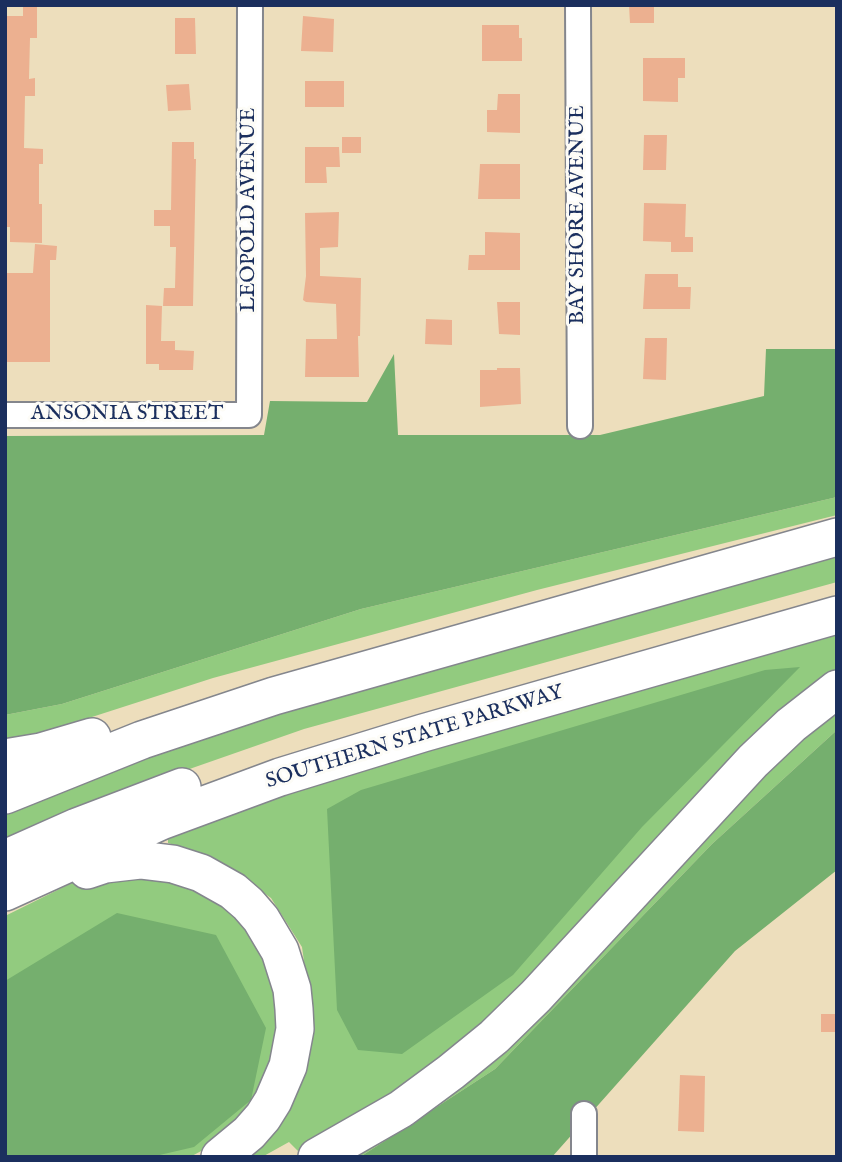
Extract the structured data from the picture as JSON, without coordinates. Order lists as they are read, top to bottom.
{
  "streets": {
    "highway": ["SOUTHERN STATE PARKWAY"],
    "street": ["LEOPOLD AVENUE", "BAY SHORE AVENUE", "ANSONIA STREET"]
  },
  "crossings": [
    ["LEOPOLD AVENUE", "ANSONIA STREET"]
  ]
}
